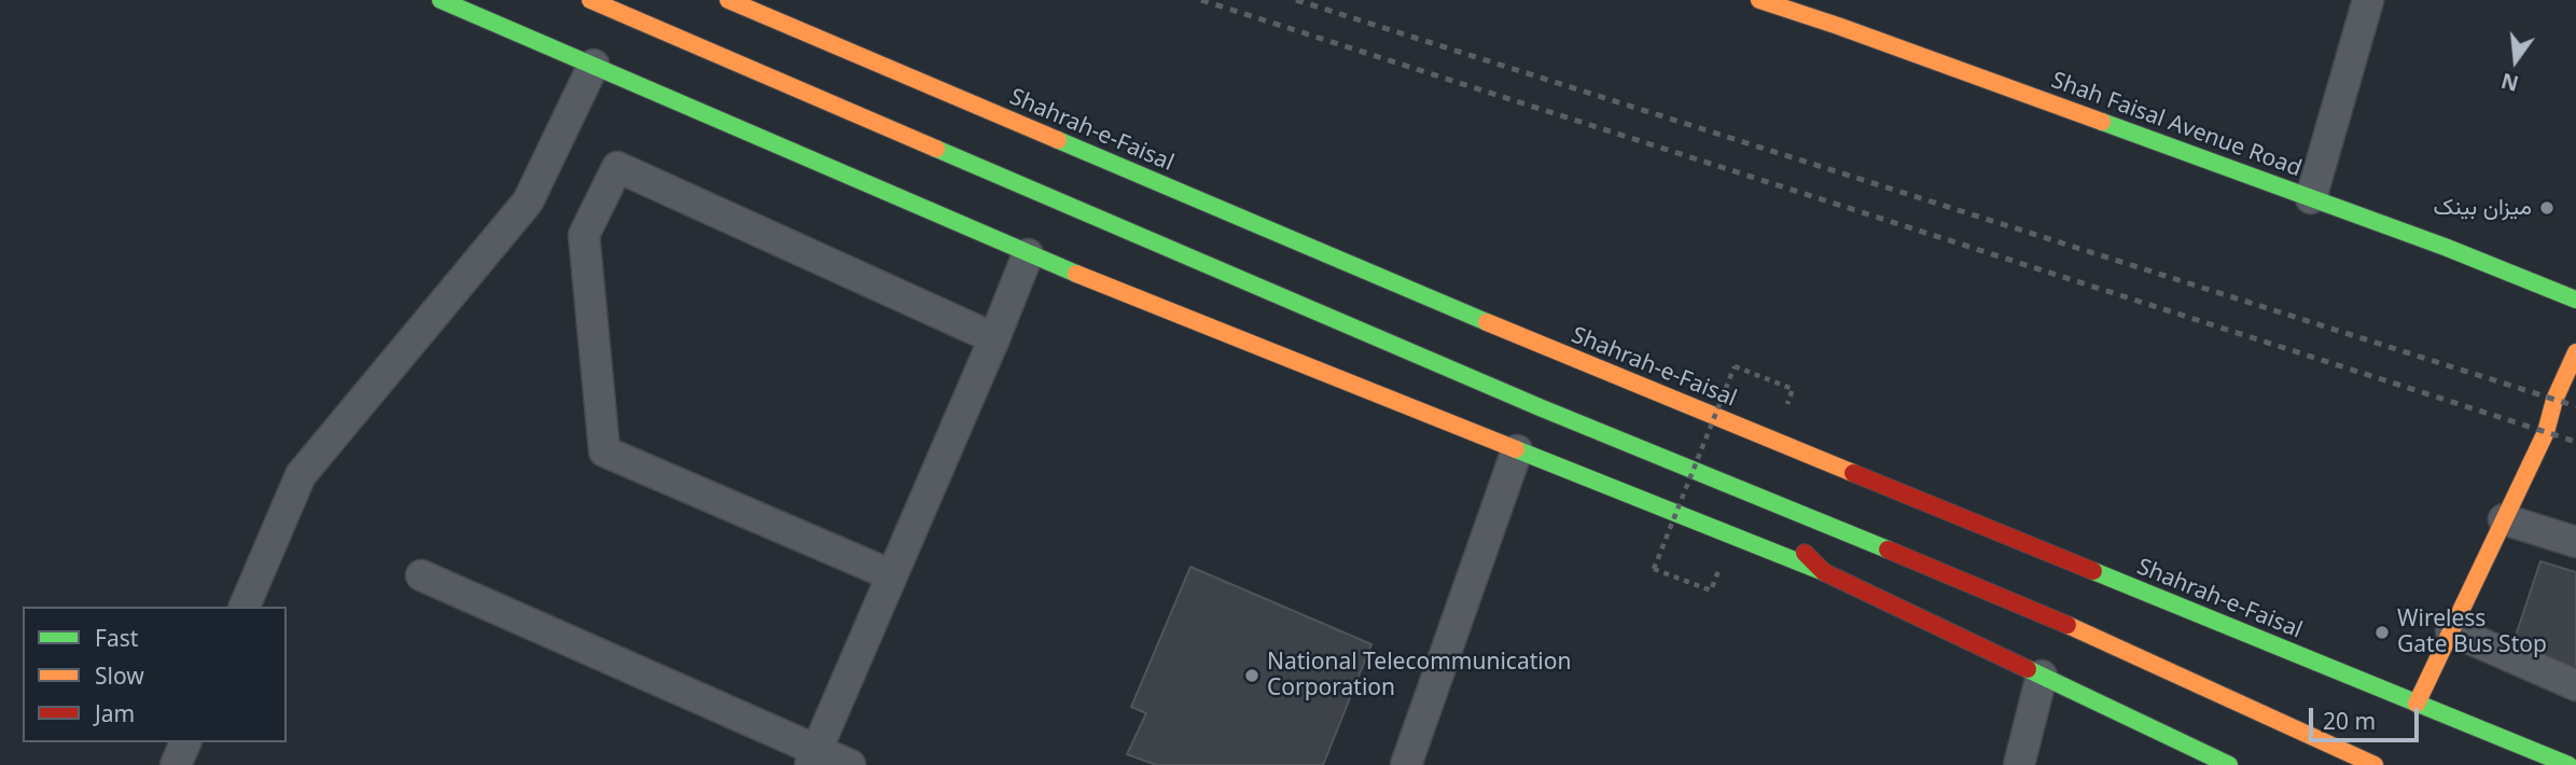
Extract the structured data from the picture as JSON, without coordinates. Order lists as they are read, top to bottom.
{
  "streets": {
    "main road": ["Shah Faisal Avenue Road", "Shahrah-e-Faisal"]
  },
  "places": ["میزان بینک", "Wireless Gate Bus Stop", "National Telecommunication Corporation"],
  "legend": ["Fast", "Slow", "Jam"],
  "scale_bar": "20 m",
  "north": "bottom"
}
